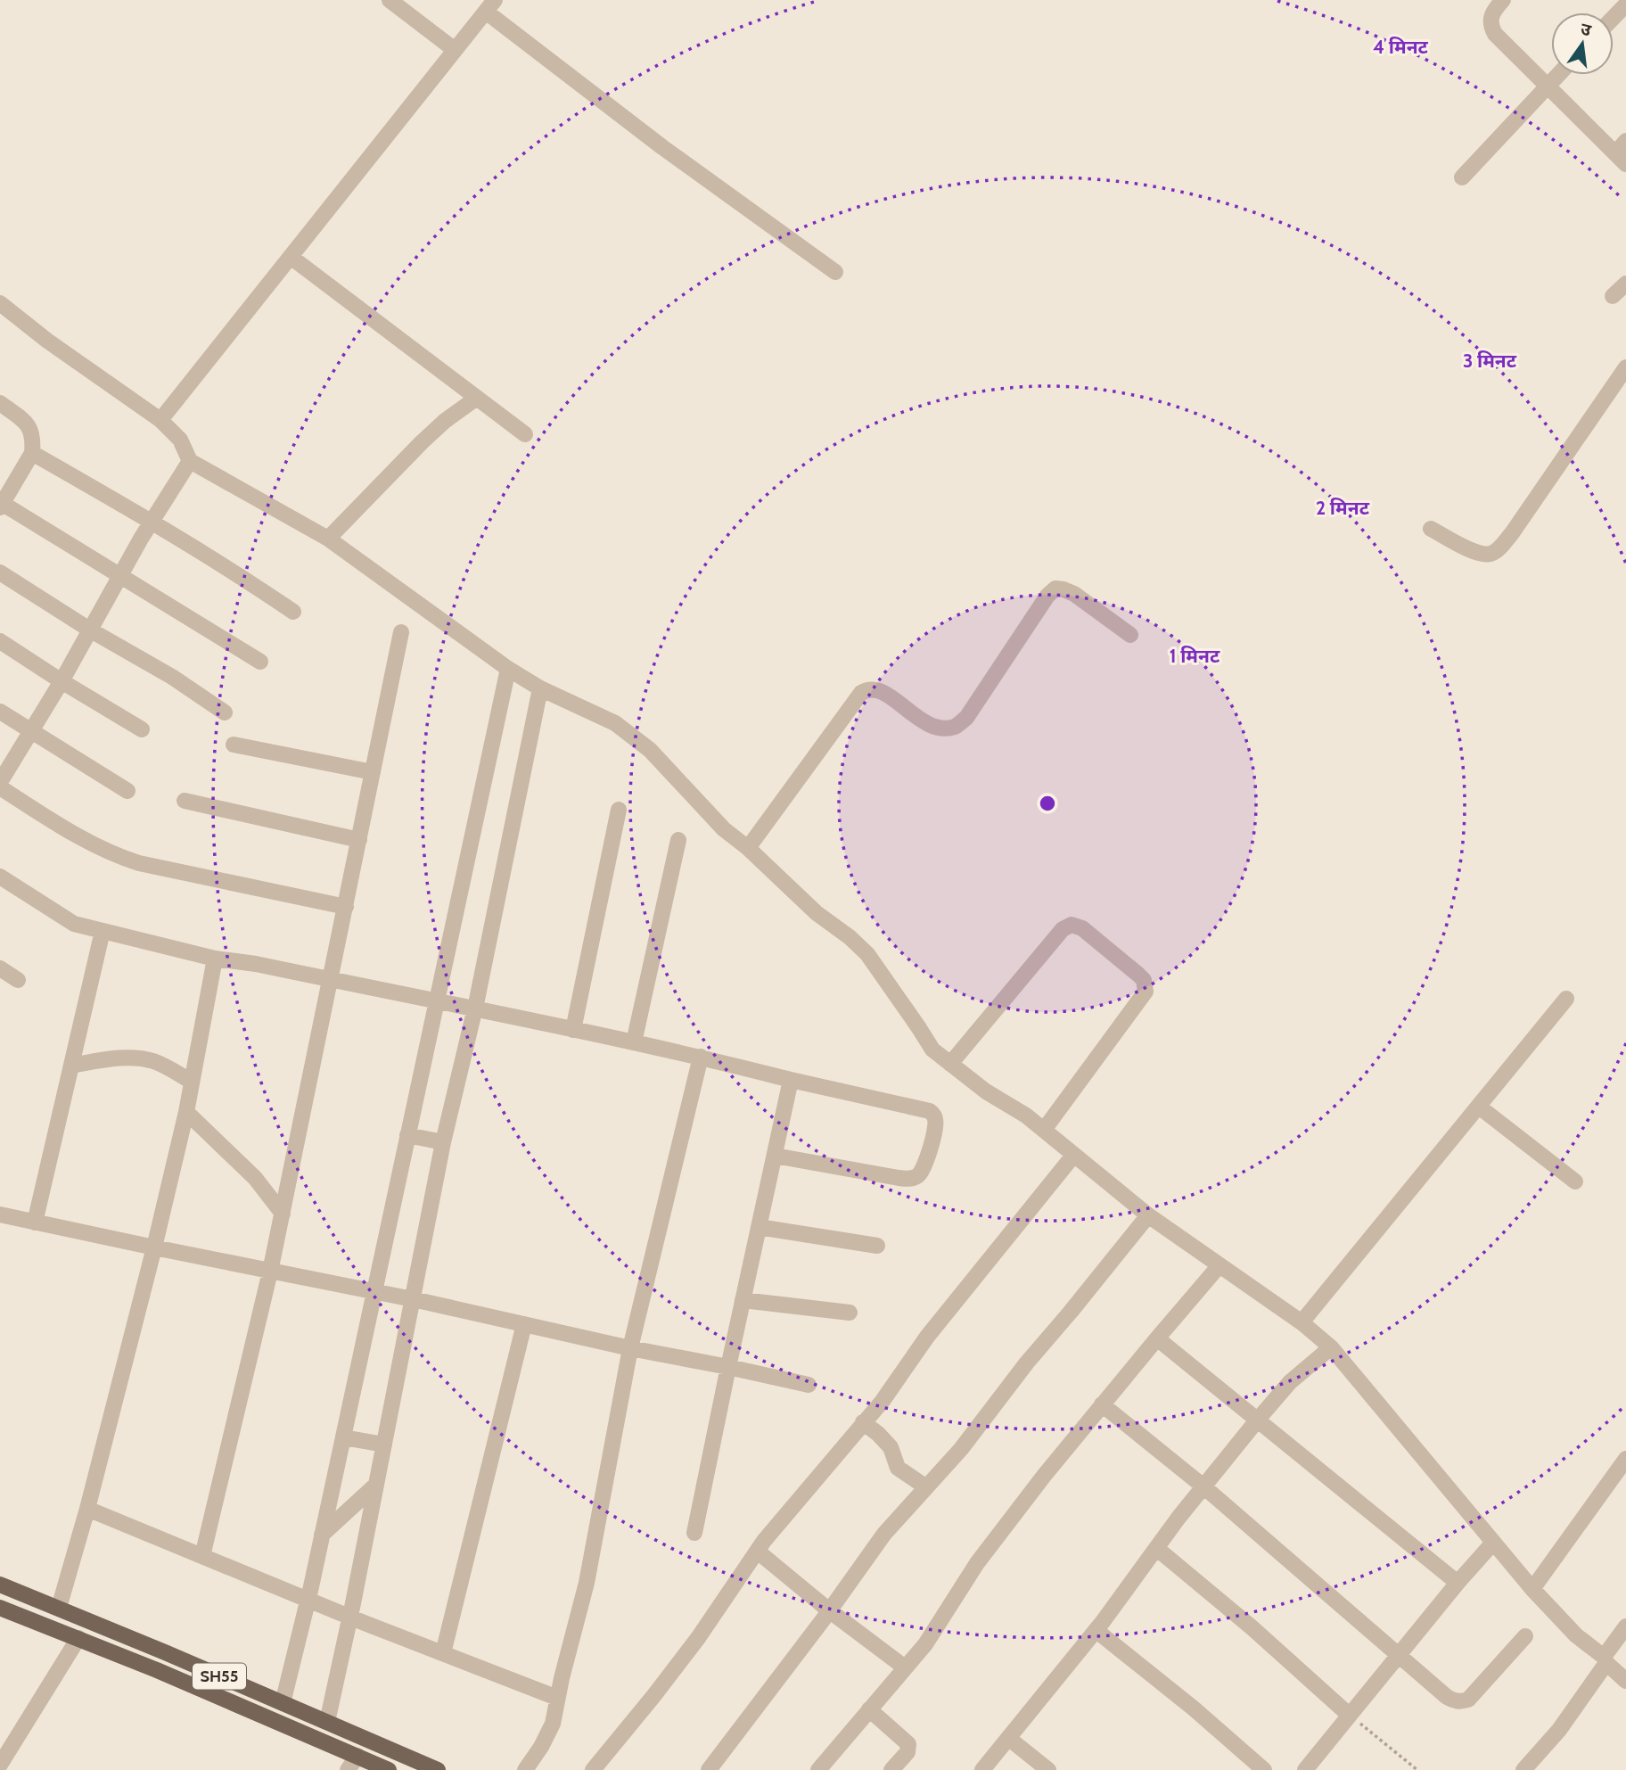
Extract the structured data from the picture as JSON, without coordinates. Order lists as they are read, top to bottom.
{
  "streets": {
    "main road": ["SH55"]
  },
  "north": "top",
  "rings": [
    "4 मिनट",
    "3 मिनट",
    "2 मिनट",
    "1 मिनट"
  ]
}
